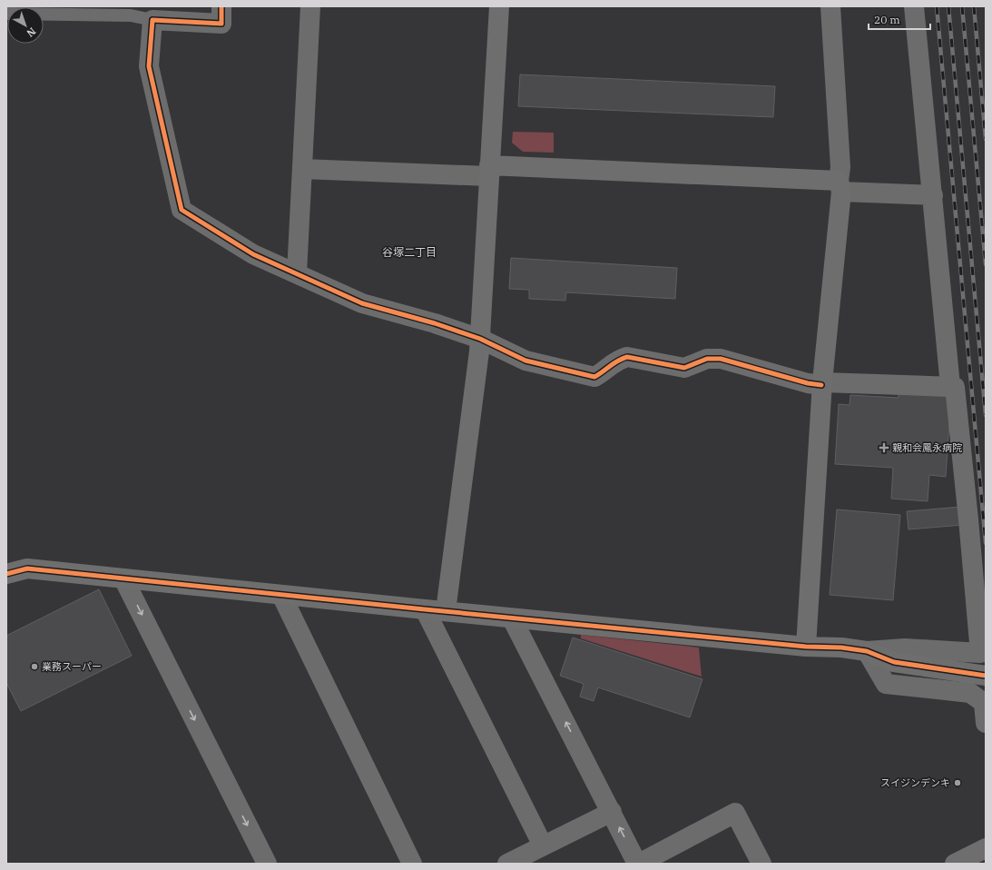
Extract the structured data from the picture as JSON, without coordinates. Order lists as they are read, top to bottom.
{
  "districts": ["谷塚二丁目"],
  "places": {
    "health": ["親和会鳳永病院"],
    "other": ["業務スーパー", "スイジンデンキ"]
  },
  "scale_bar": "20 m",
  "north": "bottom right"
}
